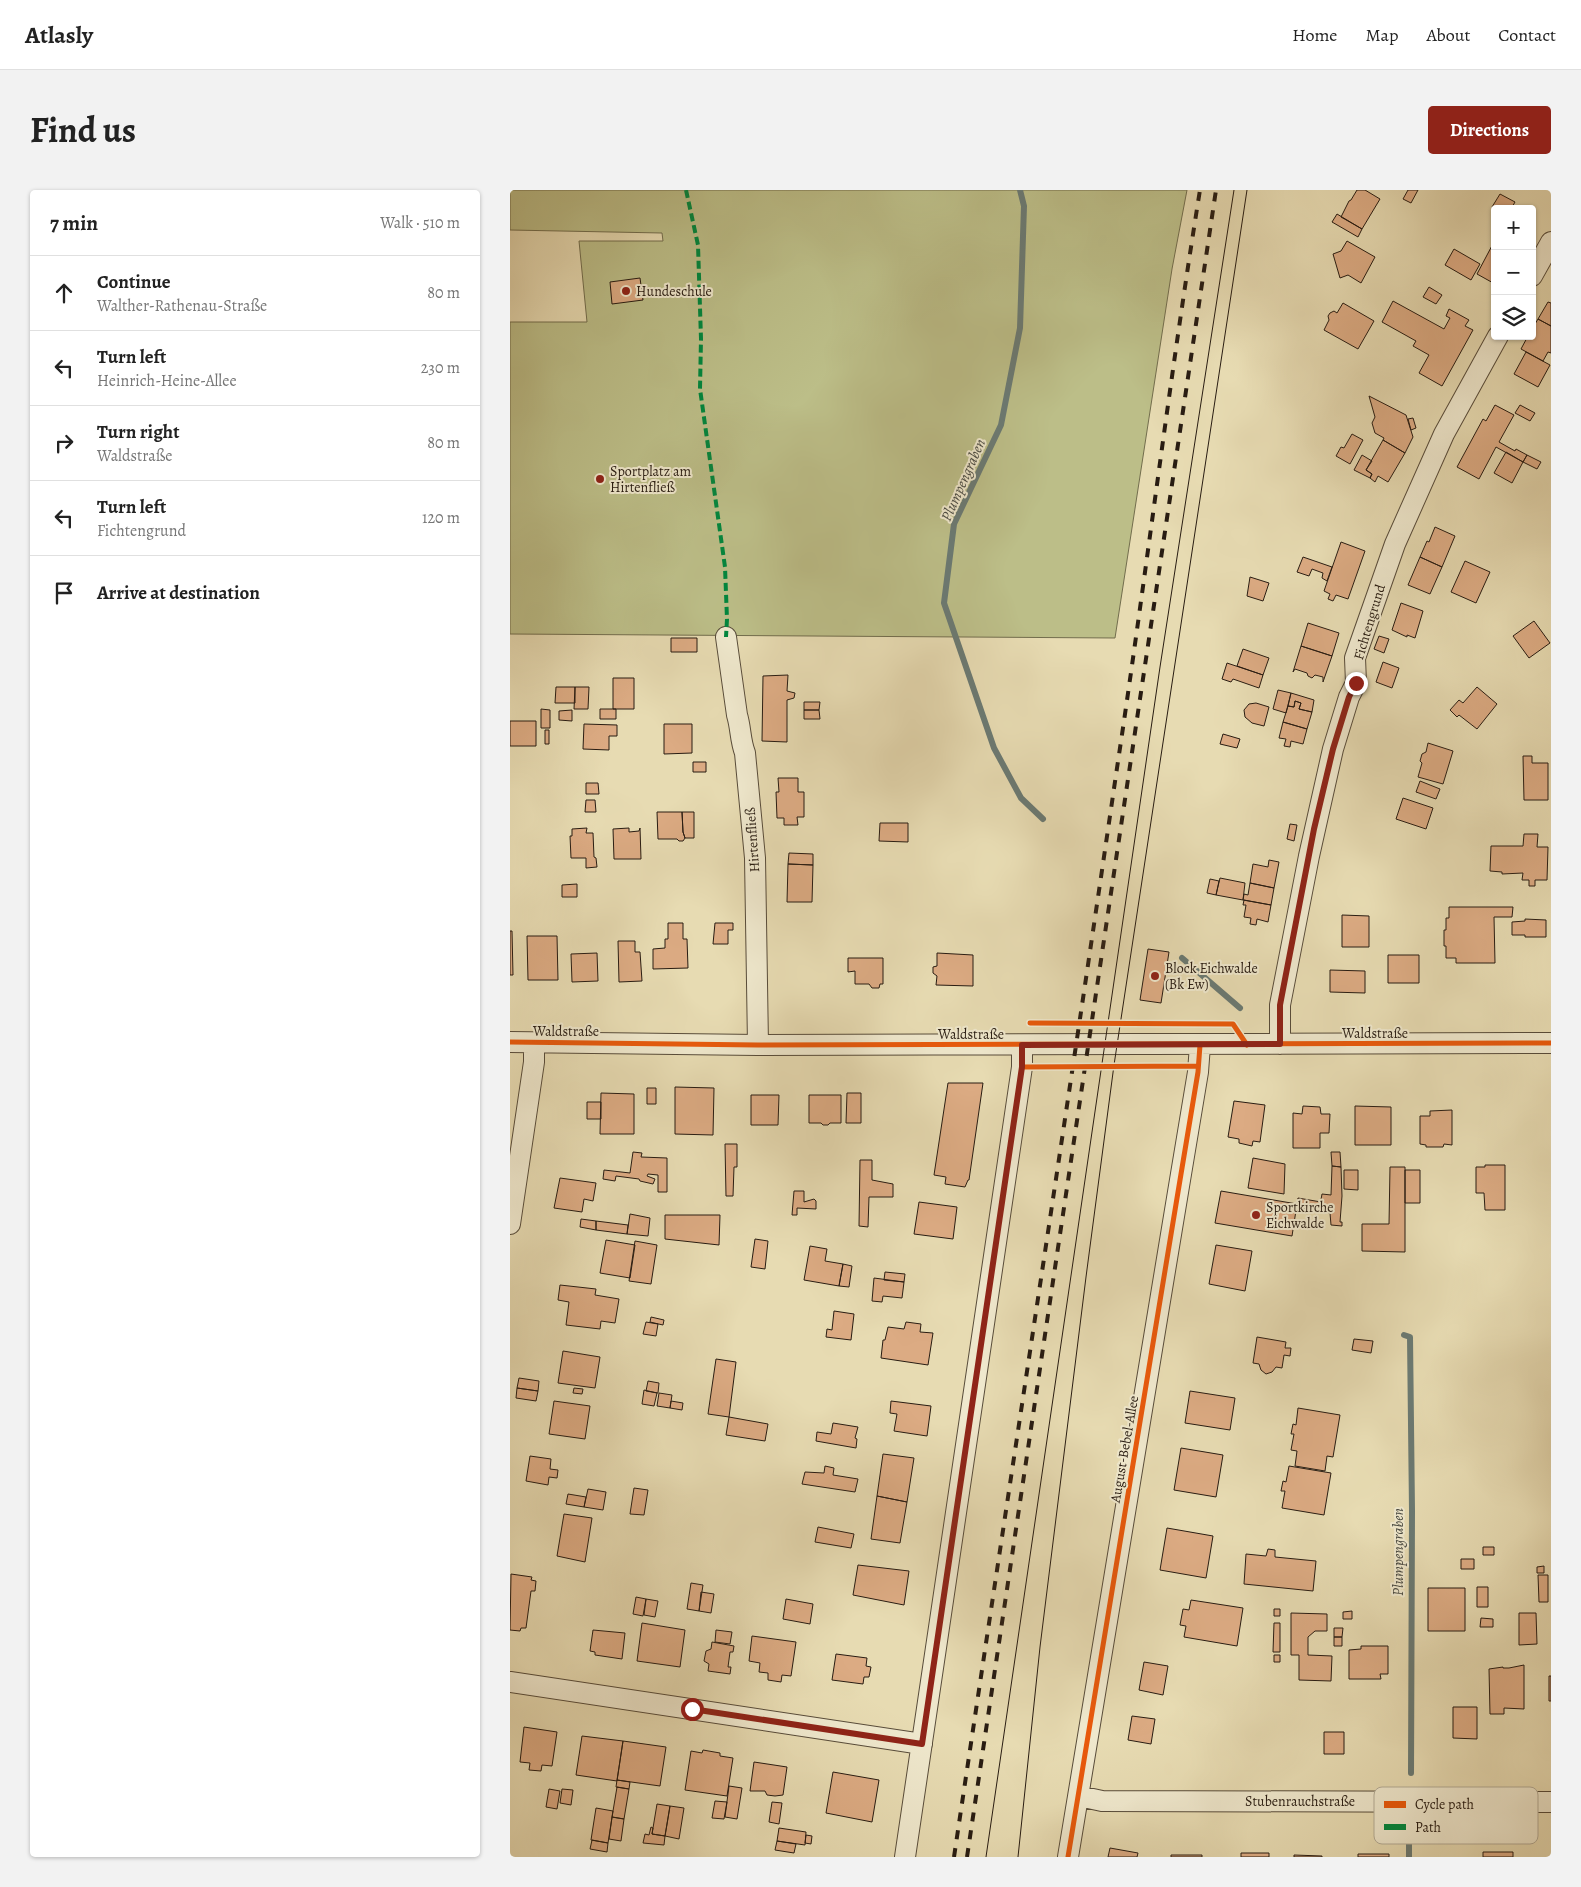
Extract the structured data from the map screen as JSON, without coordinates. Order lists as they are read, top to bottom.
{
  "streets": {
    "street": [
      "Fichtengrund",
      "Hirtenfließ",
      "Waldstraße",
      "August-Bebel-Allee",
      "Stubenrauchstraße"
    ]
  },
  "crossings": [
    ["Fichtengrund", "Waldstraße"],
    ["Hirtenfließ", "Waldstraße"],
    ["Waldstraße", "August-Bebel-Allee"],
    ["August-Bebel-Allee", "Stubenrauchstraße"]
  ],
  "water": ["Plumpengraben"],
  "places": [
    "Hundeschule",
    "Sportplatz am Hirtenfließ",
    "Block Eichwalde (Bk Ew)",
    "Sportkirche Eichwalde"
  ],
  "legend": ["Cycle path", "Path"],
  "page": {
    "header": "Atlasly",
    "nav": [
      "Home",
      "Map",
      "About",
      "Contact"
    ],
    "title": "Find us",
    "buttons": "Directions",
    "heading": ["7 min", "Walk · 510 m"],
    "map_buttons": ["+", "−"],
    "list": [
      ["Continue", "Walther-Rathenau-Straße", "80 m"],
      ["Turn left", "Heinrich-Heine-Allee", "230 m"],
      ["Turn right", "Waldstraße", "80 m"],
      ["Turn left", "Fichtengrund", "120 m"],
      "Arrive at destination"
    ]
  }
}
